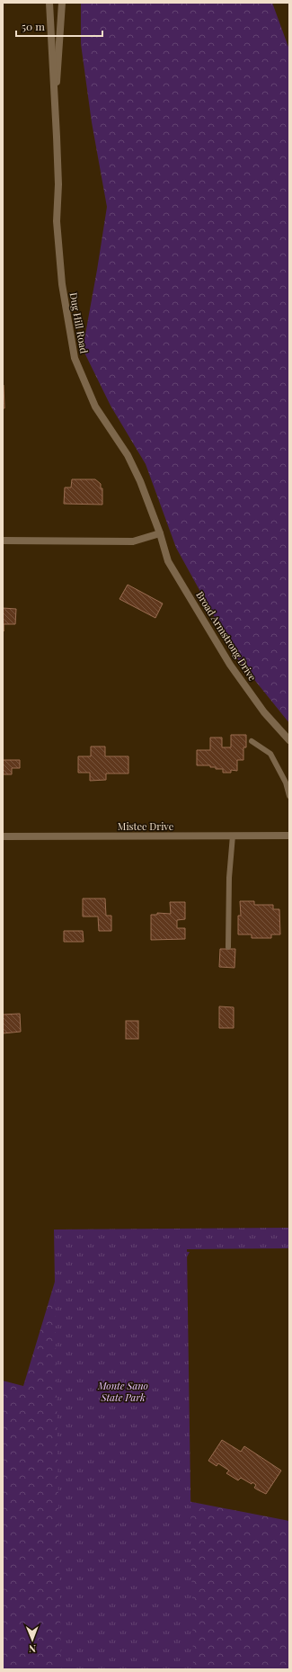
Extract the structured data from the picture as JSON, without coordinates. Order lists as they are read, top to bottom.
{
  "streets": {
    "street": ["Dug Hill Road", "Broad Armstrong Drive", "Mistee Drive"]
  },
  "crossings": [
    ["Dug Hill Road", "Broad Armstrong Drive"]
  ],
  "parks": ["Monte Sano State Park"],
  "scale_bar": "50 m",
  "north": "bottom"
}
